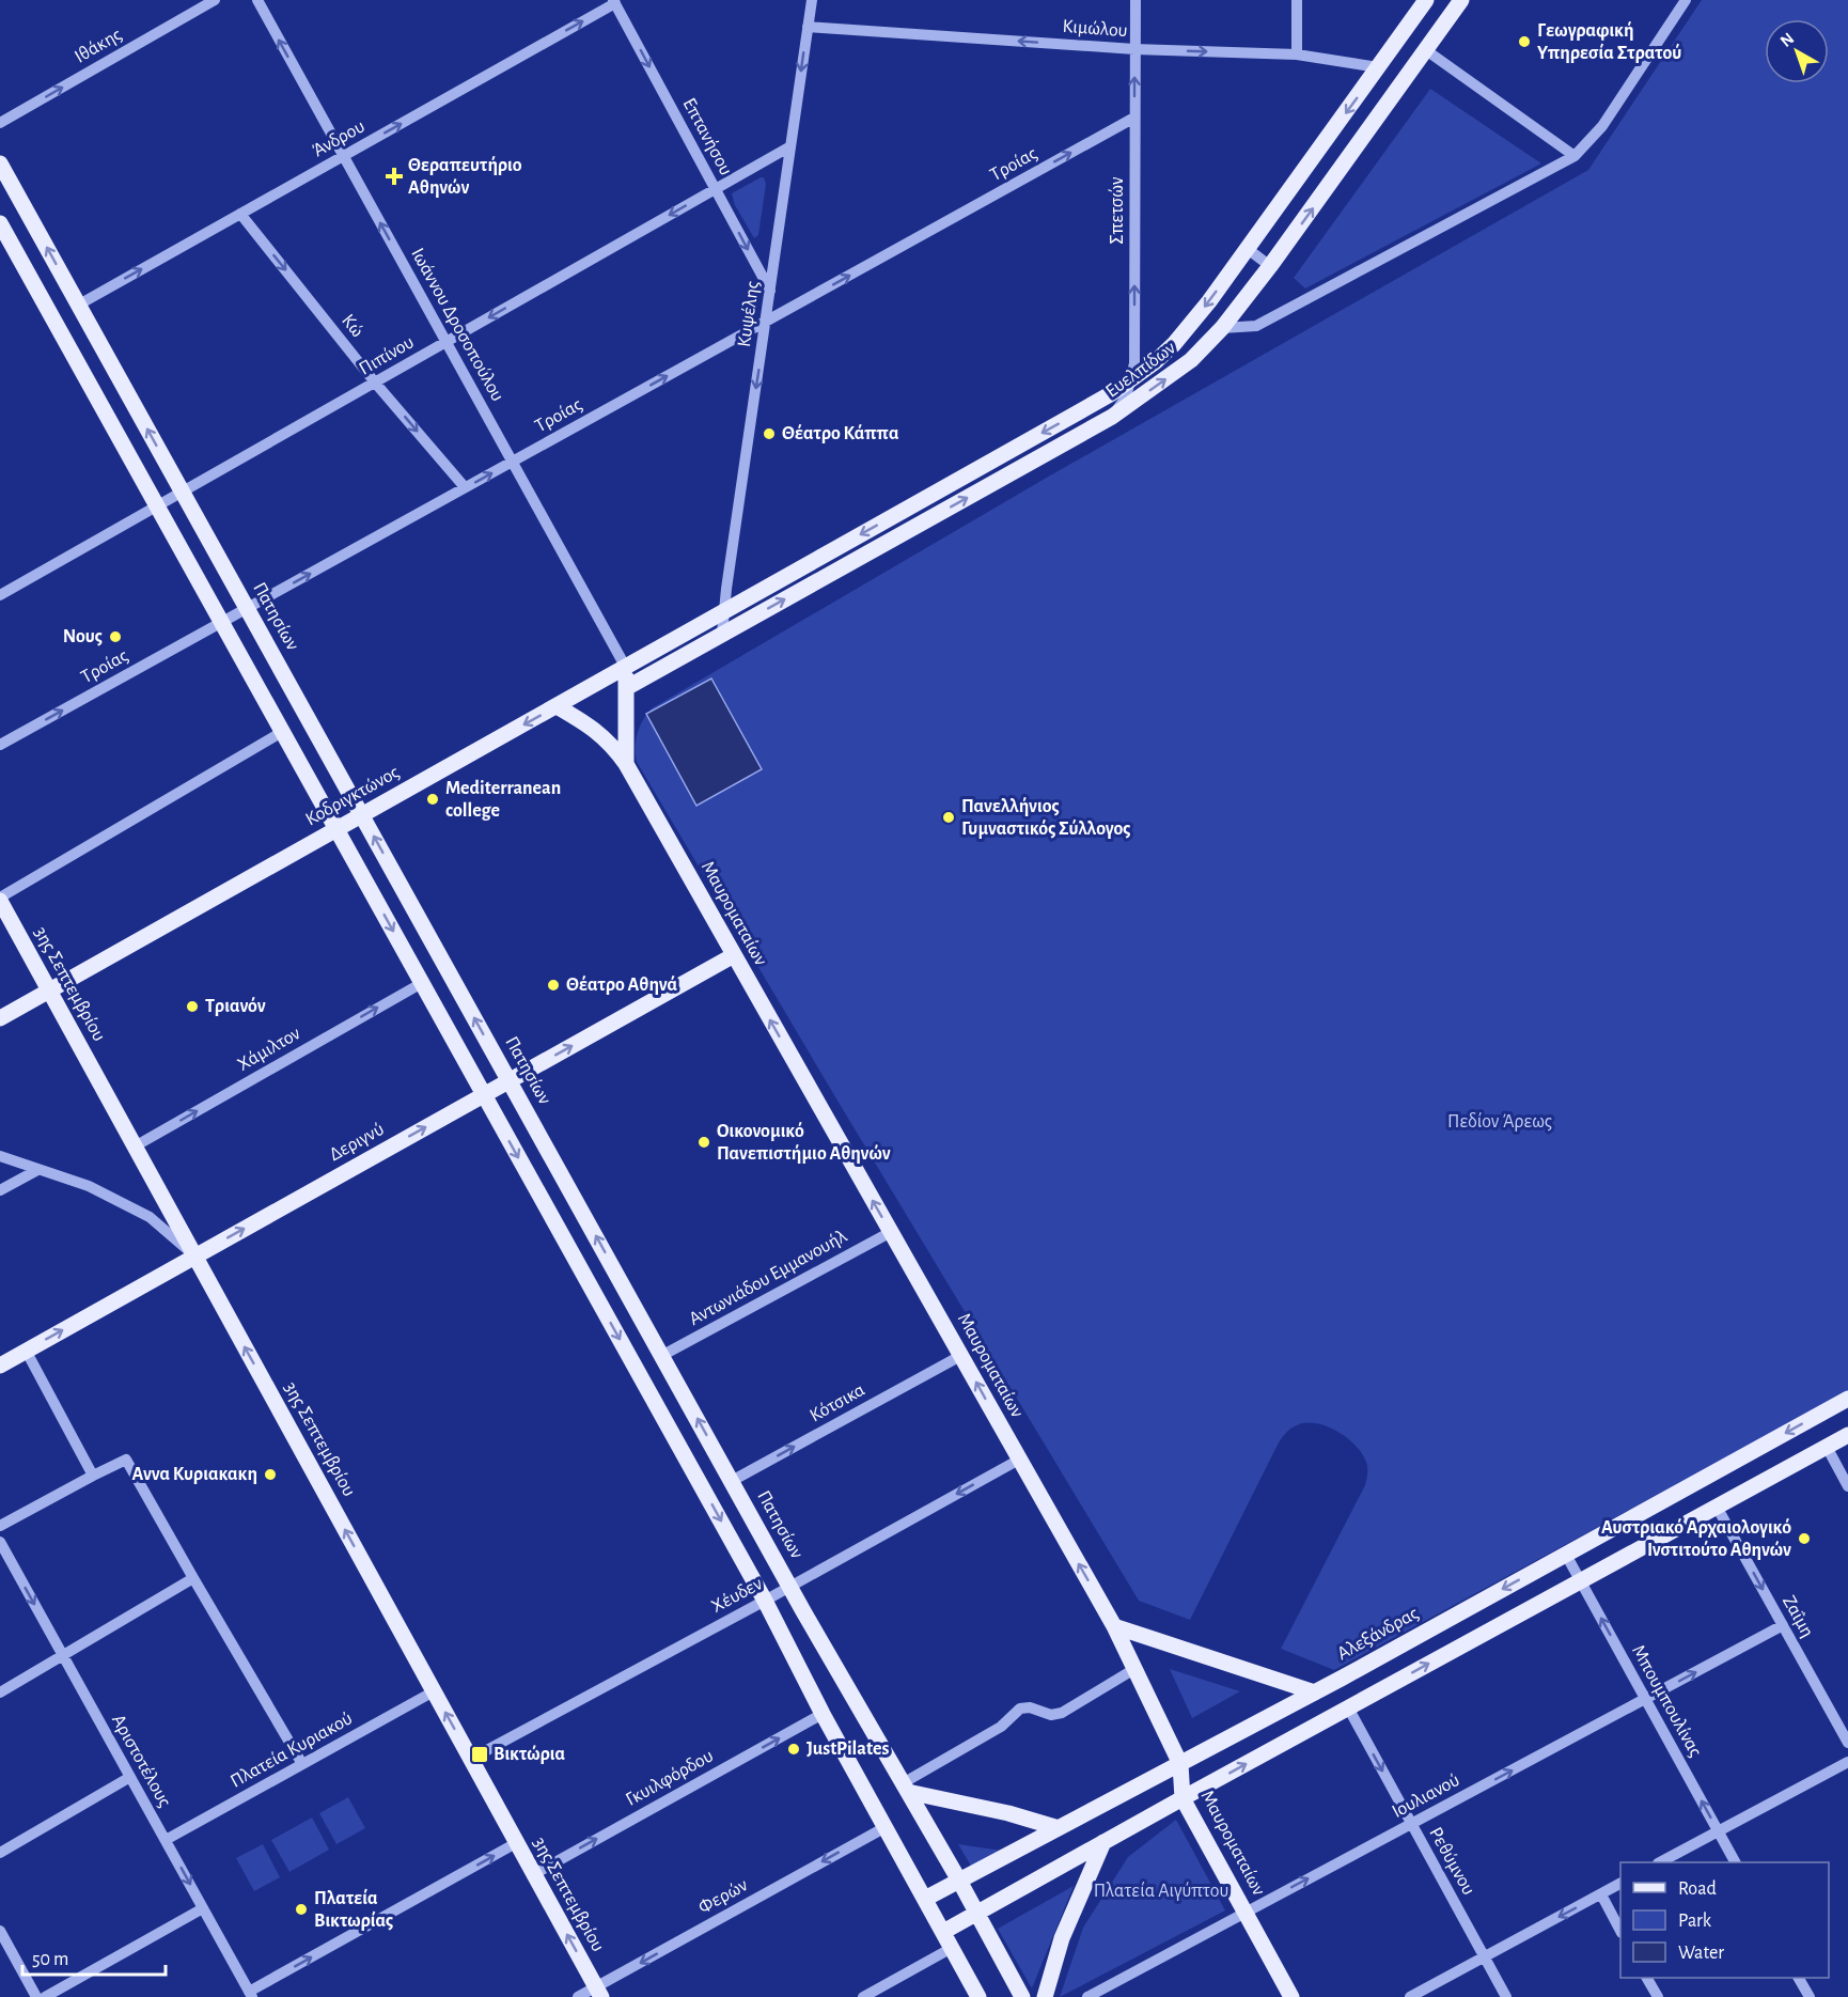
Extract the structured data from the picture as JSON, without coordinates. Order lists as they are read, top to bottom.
{
  "streets": {
    "main road": [
      "Ευελπίδων",
      "Πατησίων",
      "Κοδριγκτώνος",
      "Μαυροματαίων",
      "3ης Σεπτεμβρίου",
      "Δεριγνύ",
      "Αλεξάνδρας"
    ],
    "street": [
      "Κιμώλου",
      "Ιθάκης",
      "Επτανήσου",
      "Άνδρου",
      "Τροίας",
      "Σπετσών",
      "Κυψέλης",
      "Ιωάννου Δροσοπούλου",
      "Κώ",
      "Πιπίνου",
      "Χάμιλτον",
      "Αντωνιάδου Εμμανουήλ",
      "Κότσικα",
      "Χέυδεν",
      "Ζαΐμη",
      "Μπουμπουλίνας",
      "Πλατεία Κυριακού",
      "Αριστοτέλους",
      "Γκυιλφόρδου",
      "Ιουλιανού",
      "Ρεθύμνου",
      "Φερών"
    ]
  },
  "crossings": [
    ["Κιμώλου", "Σπετσών"],
    ["Κιμώλου", "Κυψέλης"],
    ["Κιμώλου", "Ευελπίδων"],
    ["Επτανήσου", "Άνδρου"],
    ["Επτανήσου", "Κυψέλης"],
    ["Επτανήσου", "Πιπίνου"],
    ["Άνδρου", "Ιωάννου Δροσοπούλου"],
    ["Άνδρου", "Κώ"],
    ["Άνδρου", "Πατησίων"],
    ["Τροίας", "Σπετσών"],
    ["Τροίας", "Κυψέλης"],
    ["Τροίας", "Ιωάννου Δροσοπούλου"],
    ["Τροίας", "Κώ"],
    ["Τροίας", "Πατησίων"],
    ["Σπετσών", "Ευελπίδων"],
    ["Κυψέλης", "Πιπίνου"],
    ["Κυψέλης", "Ευελπίδων"],
    ["Κυψέλης", "Κοδριγκτώνος"],
    ["Ιωάννου Δροσοπούλου", "Πιπίνου"],
    ["Ιωάννου Δροσοπούλου", "Κοδριγκτώνος"],
    ["Ιωάννου Δροσοπούλου", "Μαυροματαίων"],
    ["Κώ", "Πιπίνου"],
    ["Πιπίνου", "Πατησίων"],
    ["Ευελπίδων", "Κοδριγκτώνος"],
    ["Πατησίων", "Κοδριγκτώνος"],
    ["Πατησίων", "Δεριγνύ"],
    ["Πατησίων", "Αντωνιάδου Εμμανουήλ"],
    ["Πατησίων", "Κότσικα"],
    ["Πατησίων", "Χέυδεν"],
    ["Πατησίων", "Αλεξάνδρας"],
    ["Κοδριγκτώνος", "Μαυροματαίων"],
    ["Κοδριγκτώνος", "3ης Σεπτεμβρίου"],
    ["Μαυροματαίων", "Δεριγνύ"],
    ["Μαυροματαίων", "Αντωνιάδου Εμμανουήλ"],
    ["Μαυροματαίων", "Κότσικα"],
    ["Μαυροματαίων", "Χέυδεν"],
    ["Μαυροματαίων", "Αλεξάνδρας"],
    ["Μαυροματαίων", "Ιουλιανού"],
    ["3ης Σεπτεμβρίου", "Χάμιλτον"],
    ["3ης Σεπτεμβρίου", "Δεριγνύ"],
    ["3ης Σεπτεμβρίου", "Χέυδεν"],
    ["3ης Σεπτεμβρίου", "Πλατεία Κυριακού"],
    ["3ης Σεπτεμβρίου", "Γκυιλφόρδου"],
    ["3ης Σεπτεμβρίου", "Φερών"],
    ["Ζαΐμη", "Ιουλιανού"],
    ["Αλεξάνδρας", "Μπουμπουλίνας"],
    ["Μπουμπουλίνας", "Ιουλιανού"],
    ["Πλατεία Κυριακού", "Αριστοτέλους"],
    ["Ιουλιανού", "Ρεθύμνου"]
  ],
  "one_way": [
    "Ιθάκης",
    "Επτανήσου",
    "Άνδρου",
    "Τροίας",
    "Σπετσών",
    "Κυψέλης",
    "Ιωάννου Δροσοπούλου",
    "Κώ",
    "Μαυροματαίων",
    "3ης Σεπτεμβρίου",
    "Χάμιλτον",
    "Δεριγνύ",
    "Κότσικα",
    "Χέυδεν",
    "Ζαΐμη",
    "Μπουμπουλίνας",
    "Αριστοτέλους",
    "Γκυιλφόρδου",
    "Ιουλιανού",
    "Ρεθύμνου",
    "Φερών"
  ],
  "parks": ["Πεδίον Άρεως", "Πλατεία Αιγύπτου"],
  "places": {
    "other": [
      "Γεωγραφική Υπηρεσία Στρατού",
      "Θέατρο Κάππα",
      "Νους",
      "Mediterranean college",
      "Πανελλήνιος Γυμναστικός Σύλλογος",
      "Θέατρο Αθηνά",
      "Τριανόν",
      "Οικονομικό Πανεπιστήμιο Αθηνών",
      "Αννα Κυριακακη",
      "Αυστριακό Αρχαιολογικό Ινστιτούτο Αθηνών",
      "JustPilates",
      "Πλατεία Βικτωρίας"
    ],
    "health": ["Θεραπευτήριο Αθηνών"],
    "transit": ["Βικτώρια"]
  },
  "legend": ["Road", "Park", "Water"],
  "scale_bar": "50 m",
  "north": "top left"
}
